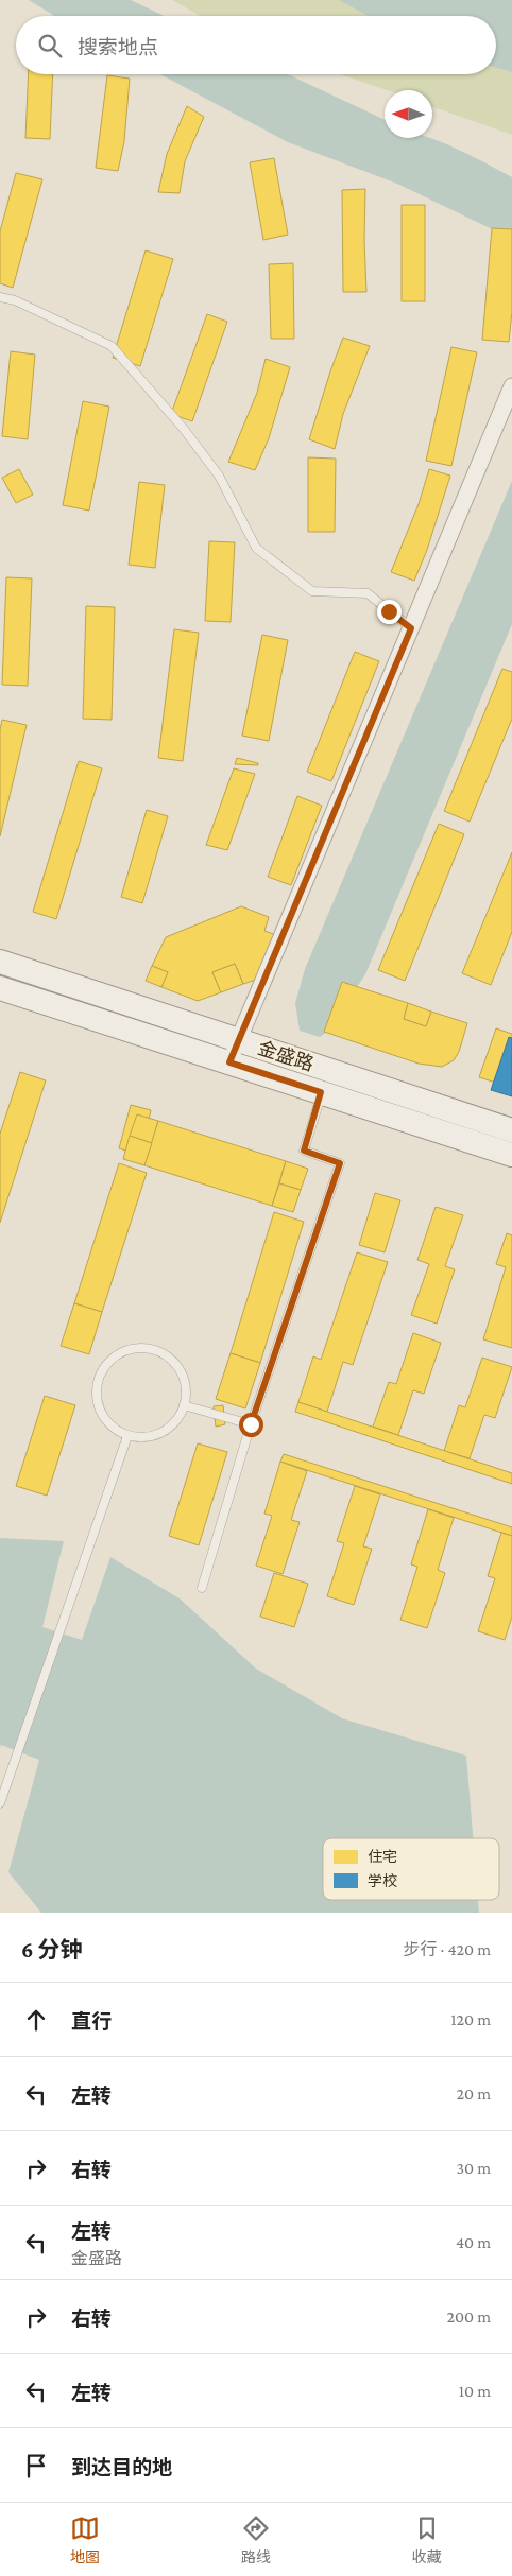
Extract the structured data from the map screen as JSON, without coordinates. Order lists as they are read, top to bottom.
{
  "streets": {
    "street": ["金盛路"]
  },
  "legend": ["住宅", "学校"],
  "north": "left",
  "page": {
    "search": "搜索地点",
    "heading": ["6 分钟", "步行 · 420 m"],
    "list": [
      ["直行", "120 m"],
      ["左转", "20 m"],
      ["右转", "30 m"],
      ["左转", "金盛路", "40 m"],
      ["右转", "200 m"],
      ["左转", "10 m"],
      "到达目的地"
    ],
    "nav": ["地图", "路线", "收藏"]
  }
}
